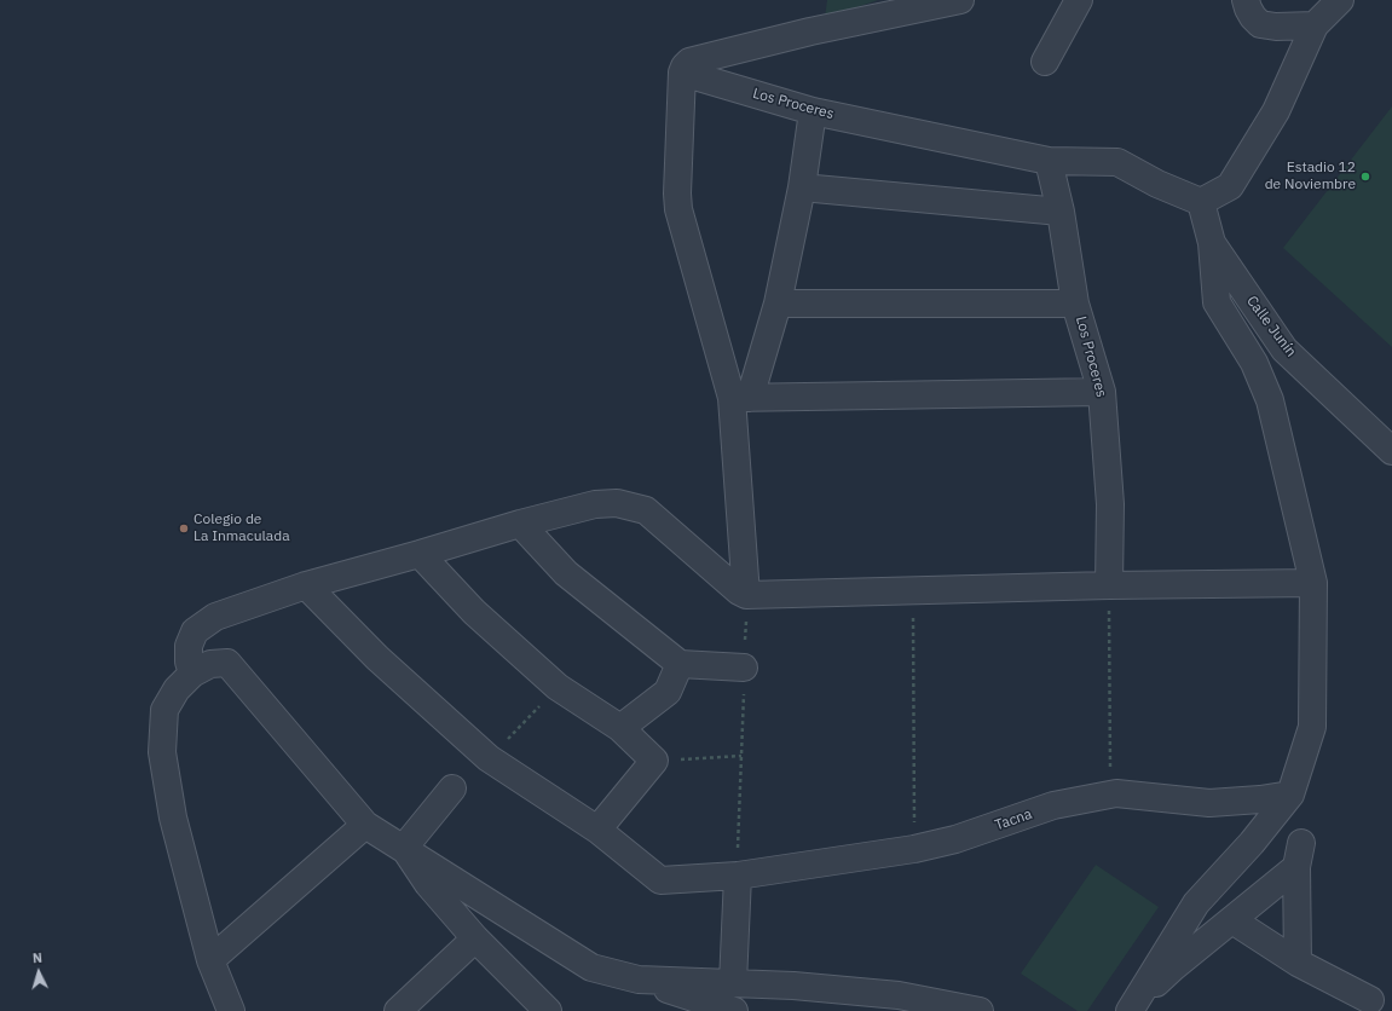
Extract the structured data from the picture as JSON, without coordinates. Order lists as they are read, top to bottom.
{
  "streets": {
    "street": ["Los Proceres", "Calle Junín", "Tacna"]
  },
  "crossings": [
    ["Los Proceres", "Calle Junín"]
  ],
  "places": ["Estadio 12 de Noviembre", "Colegio de La Inmaculada"],
  "north": "top"
}
